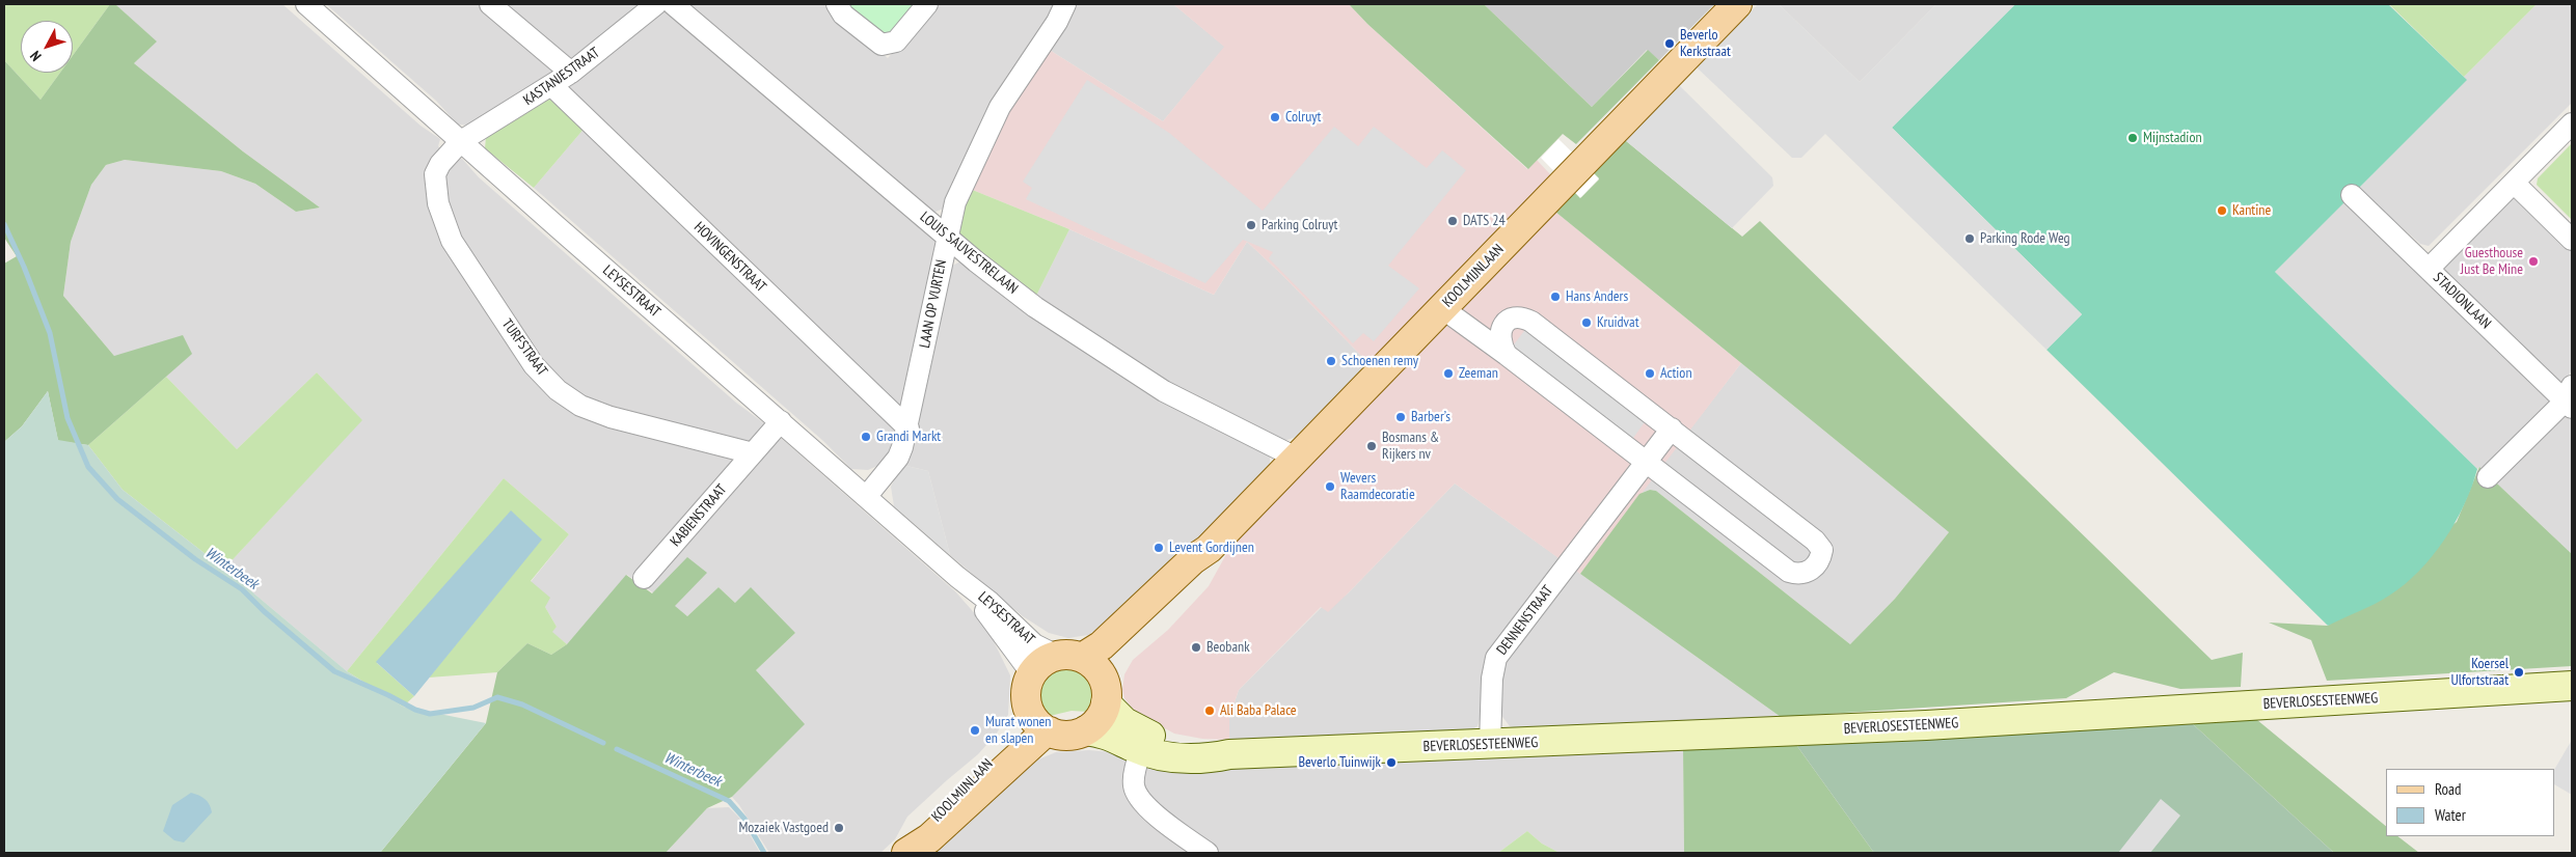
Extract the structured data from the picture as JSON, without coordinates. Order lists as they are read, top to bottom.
{
  "streets": {
    "main road": ["KOOLMIJNLAAN"],
    "street": [
      "KASTANJESTRAAT",
      "LOUIS SAUVESTRELAAN",
      "HOVINGENSTRAAT",
      "LEYSESTRAAT",
      "STADIONLAAN",
      "LAAN OP VURTEN",
      "TURFSTRAAT",
      "KABIENSTRAAT",
      "DENNENSTRAAT",
      "BEVERLOSESTEENWEG"
    ]
  },
  "crossings": [
    ["KASTANJESTRAAT", "HOVINGENSTRAAT"],
    ["KASTANJESTRAAT", "LEYSESTRAAT"],
    ["KASTANJESTRAAT", "TURFSTRAAT"],
    ["LOUIS SAUVESTRELAAN", "KOOLMIJNLAAN"],
    ["LOUIS SAUVESTRELAAN", "LAAN OP VURTEN"],
    ["HOVINGENSTRAAT", "LAAN OP VURTEN"],
    ["KOOLMIJNLAAN", "LEYSESTRAAT"],
    ["KOOLMIJNLAAN", "BEVERLOSESTEENWEG"],
    ["LEYSESTRAAT", "LAAN OP VURTEN"],
    ["LEYSESTRAAT", "TURFSTRAAT"],
    ["LEYSESTRAAT", "BEVERLOSESTEENWEG"],
    ["TURFSTRAAT", "KABIENSTRAAT"],
    ["DENNENSTRAAT", "BEVERLOSESTEENWEG"]
  ],
  "water": ["Winterbeek"],
  "places": [
    "Beverlo Kerkstraat",
    "Colruyt",
    "Mijnstadion",
    "Kantine",
    "DATS 24",
    "Parking Colruyt",
    "Parking Rode Weg",
    "Guesthouse Just Be Mine",
    "Hans Anders",
    "Kruidvat",
    "Schoenen remy",
    "Zeeman",
    "Action",
    "Barber’s",
    "Grandi Markt",
    "Bosmans & Rijkers nv",
    "Wevers Raamdecoratie",
    "Levent Gordijnen",
    "Beobank",
    "Koersel Ulfortstraat",
    "Ali Baba Palace",
    "Murat wonen en slapen",
    "Beverlo Tuinwijk",
    "Mozaiek Vastgoed"
  ],
  "legend": ["Road", "Water"],
  "north": "bottom left"
}
